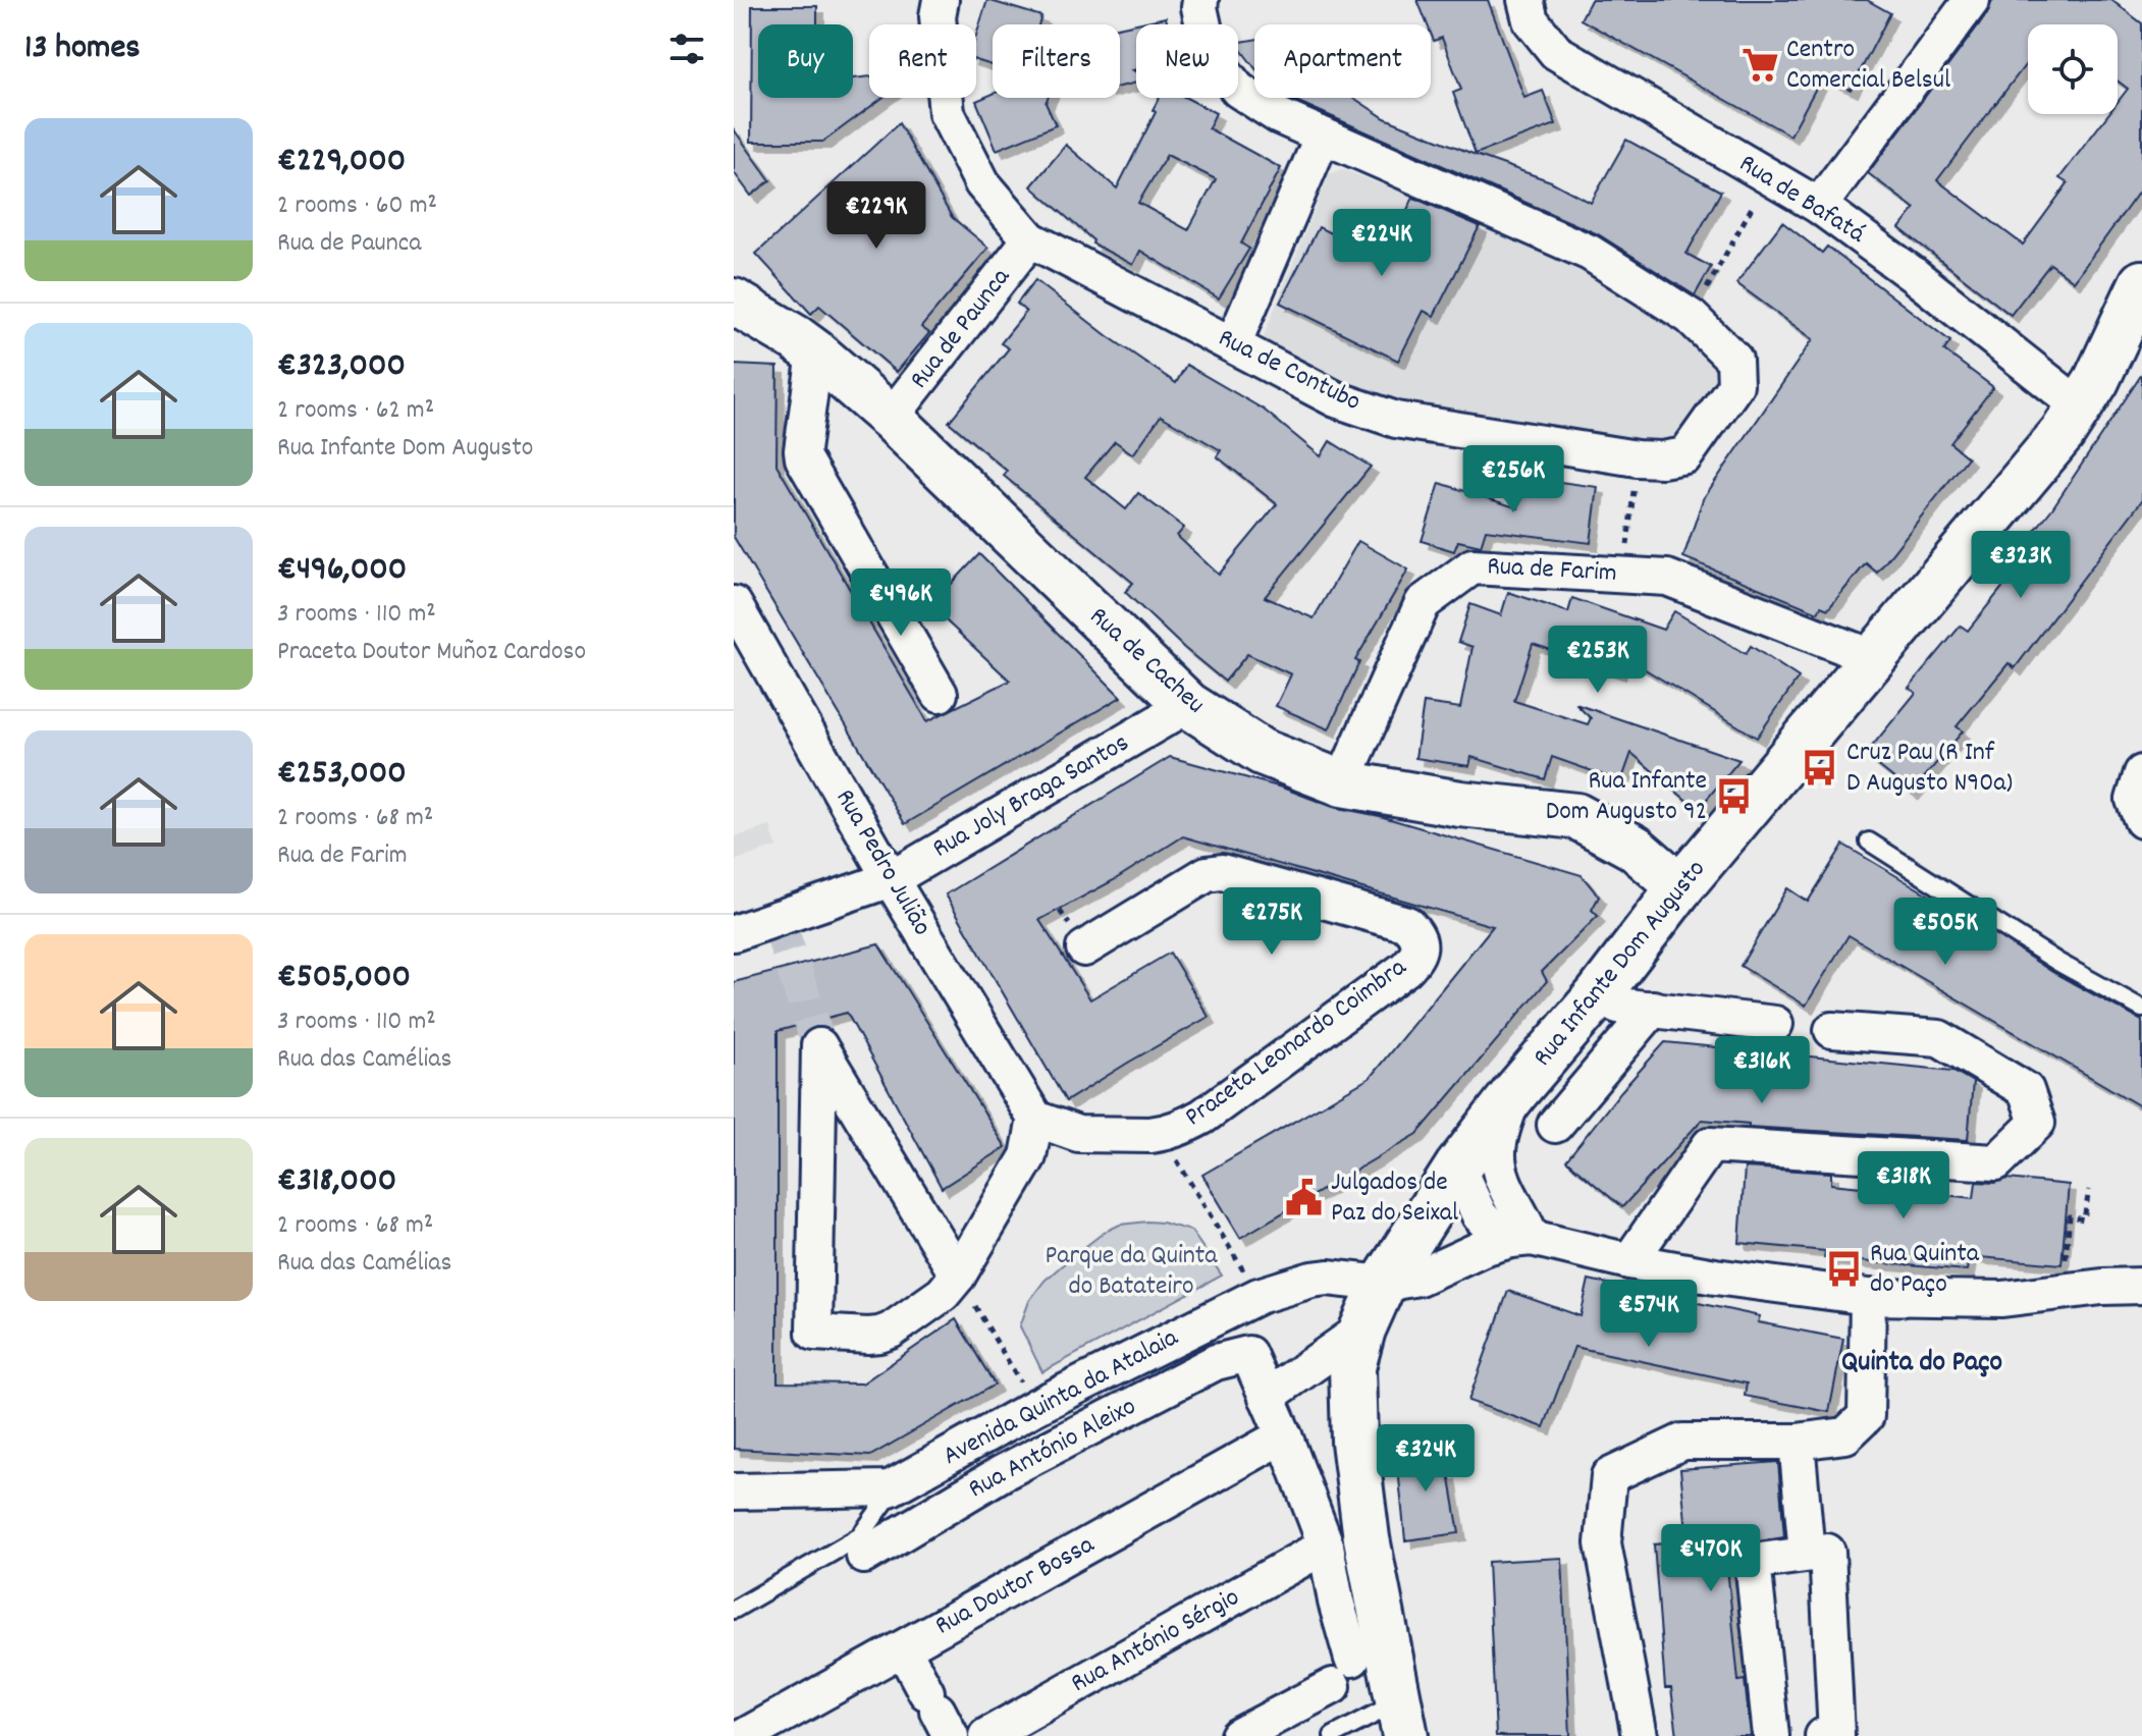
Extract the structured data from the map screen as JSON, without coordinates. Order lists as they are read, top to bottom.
{
  "streets": {
    "main road": ["Rua de Cacheu", "Rua Infante Dom Augusto"],
    "street": [
      "Rua de Bafatá",
      "Rua de Paunca",
      "Rua de Contubo",
      "Rua de Farim",
      "Rua Joly Braga Santos",
      "Rua Pedro Julião",
      "Praceta Leonardo Coimbra",
      "Avenida Quinta da Atalaia",
      "Rua António Aleixo",
      "Rua Doutor Bossa",
      "Rua António Sérgio"
    ]
  },
  "crossings": [
    ["Rua de Bafatá", "Rua Infante Dom Augusto"],
    ["Rua de Paunca", "Rua de Contubo"],
    ["Rua de Paunca", "Rua de Cacheu"],
    ["Rua de Farim", "Rua de Cacheu"],
    ["Rua de Farim", "Rua Infante Dom Augusto"],
    ["Rua de Cacheu", "Rua Joly Braga Santos"],
    ["Rua de Cacheu", "Rua Infante Dom Augusto"],
    ["Rua Joly Braga Santos", "Rua Pedro Julião"],
    ["Rua Pedro Julião", "Praceta Leonardo Coimbra"],
    ["Rua Infante Dom Augusto", "Avenida Quinta da Atalaia"]
  ],
  "districts": ["Quinta do Paço"],
  "parks": ["Parque da Quinta do Batateiro"],
  "places": {
    "supermarket": ["Centro Comercial Belsul"],
    "bus stop": ["Cruz Pau (R Inf D Augusto N90a)", "Rua Infante Dom Augusto 92", "Rua Quinta do Paço"],
    "public building": ["Julgados de Paz do Seixal"]
  },
  "page": {
    "heading": "13 homes",
    "chip": [
      "Buy",
      "Rent",
      "Filters",
      "New",
      "Apartment"
    ],
    "list": [
      {
        "name": "€229,000",
        "note": "2 rooms · 60 m² · Rua de Paunca"
      },
      {
        "name": "€323,000",
        "note": "2 rooms · 62 m² · Rua Infante Dom Augusto"
      },
      {
        "name": "€496,000",
        "note": "3 rooms · 110 m² · Praceta Doutor Muñoz Cardoso"
      },
      {
        "name": "€253,000",
        "note": "2 rooms · 68 m² · Rua de Farim"
      },
      {
        "name": "€505,000",
        "note": "3 rooms · 110 m² · Rua das Camélias"
      },
      {
        "name": "€318,000",
        "note": "2 rooms · 68 m² · Rua das Camélias"
      }
    ],
    "price": [
      "€229K",
      "€224K",
      "€256K",
      "€323K",
      "€496K",
      "€253K",
      "€275K",
      "€505K",
      "€316K",
      "€318K",
      "€574K",
      "€324K",
      "€470K"
    ]
  }
}
